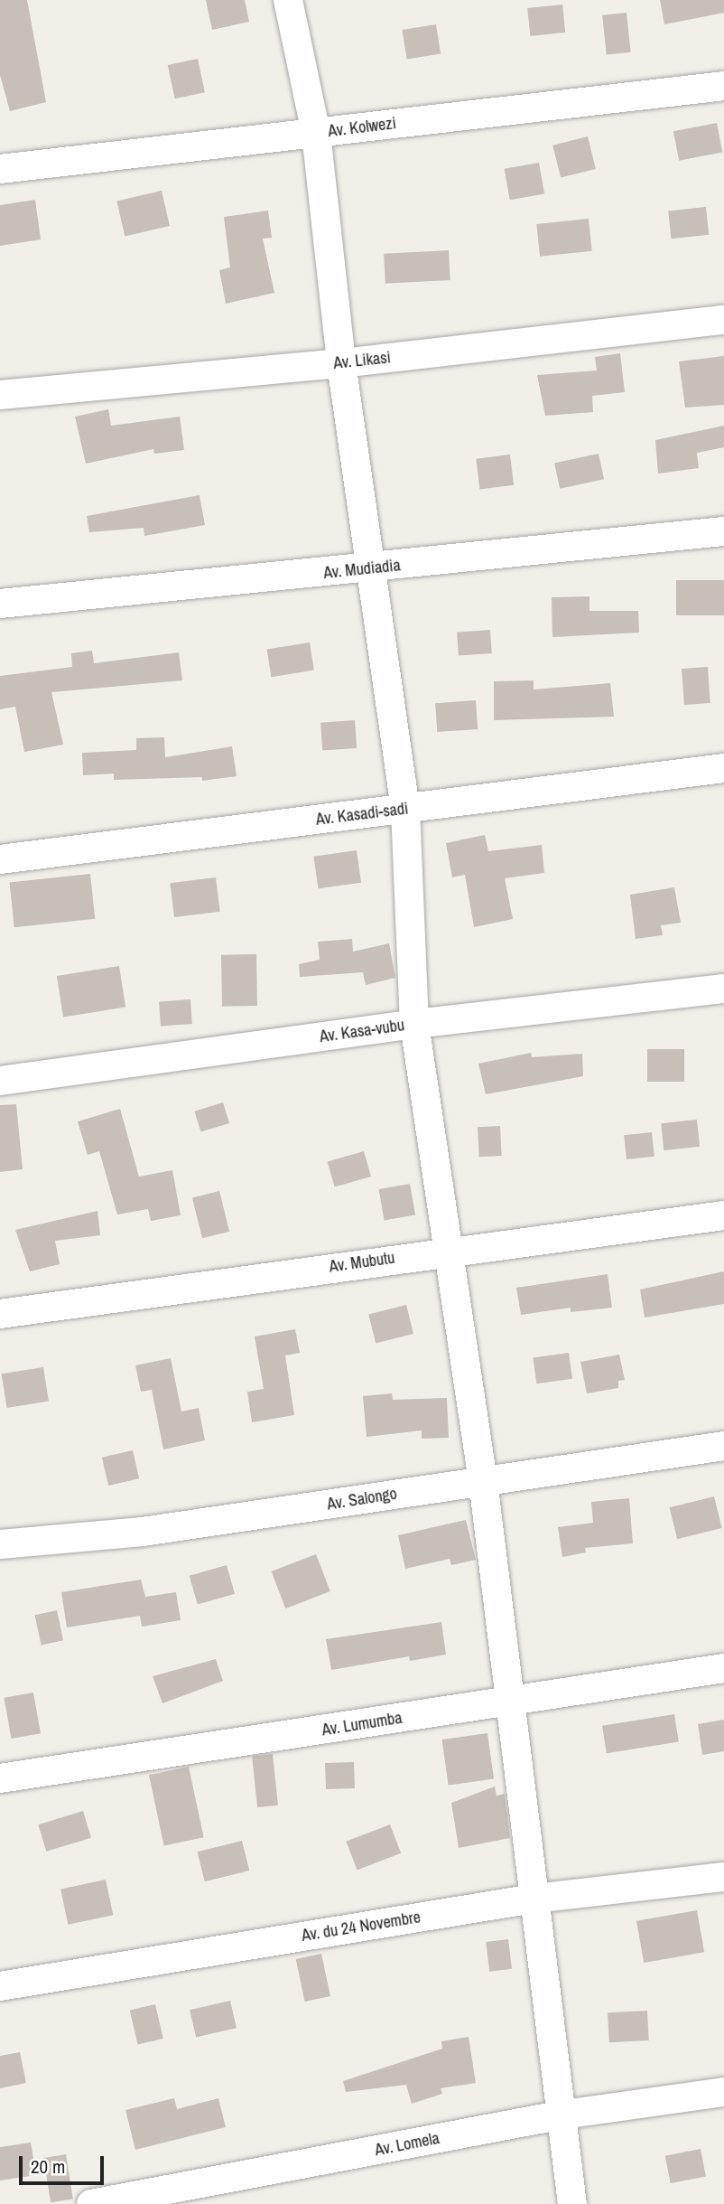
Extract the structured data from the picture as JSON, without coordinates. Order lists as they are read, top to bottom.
{
  "streets": {
    "street": [
      "Av. Kolwezi",
      "Av. Likasi",
      "Av. Mudiadia",
      "Av. Kasadi-sadi",
      "Av. Kasa-vubu",
      "Av. Mubutu",
      "Av. Salongo",
      "Av. Lumumba",
      "Av. du 24 Novembre",
      "Av. Lomela"
    ]
  },
  "scale_bar": "20 m"
}
